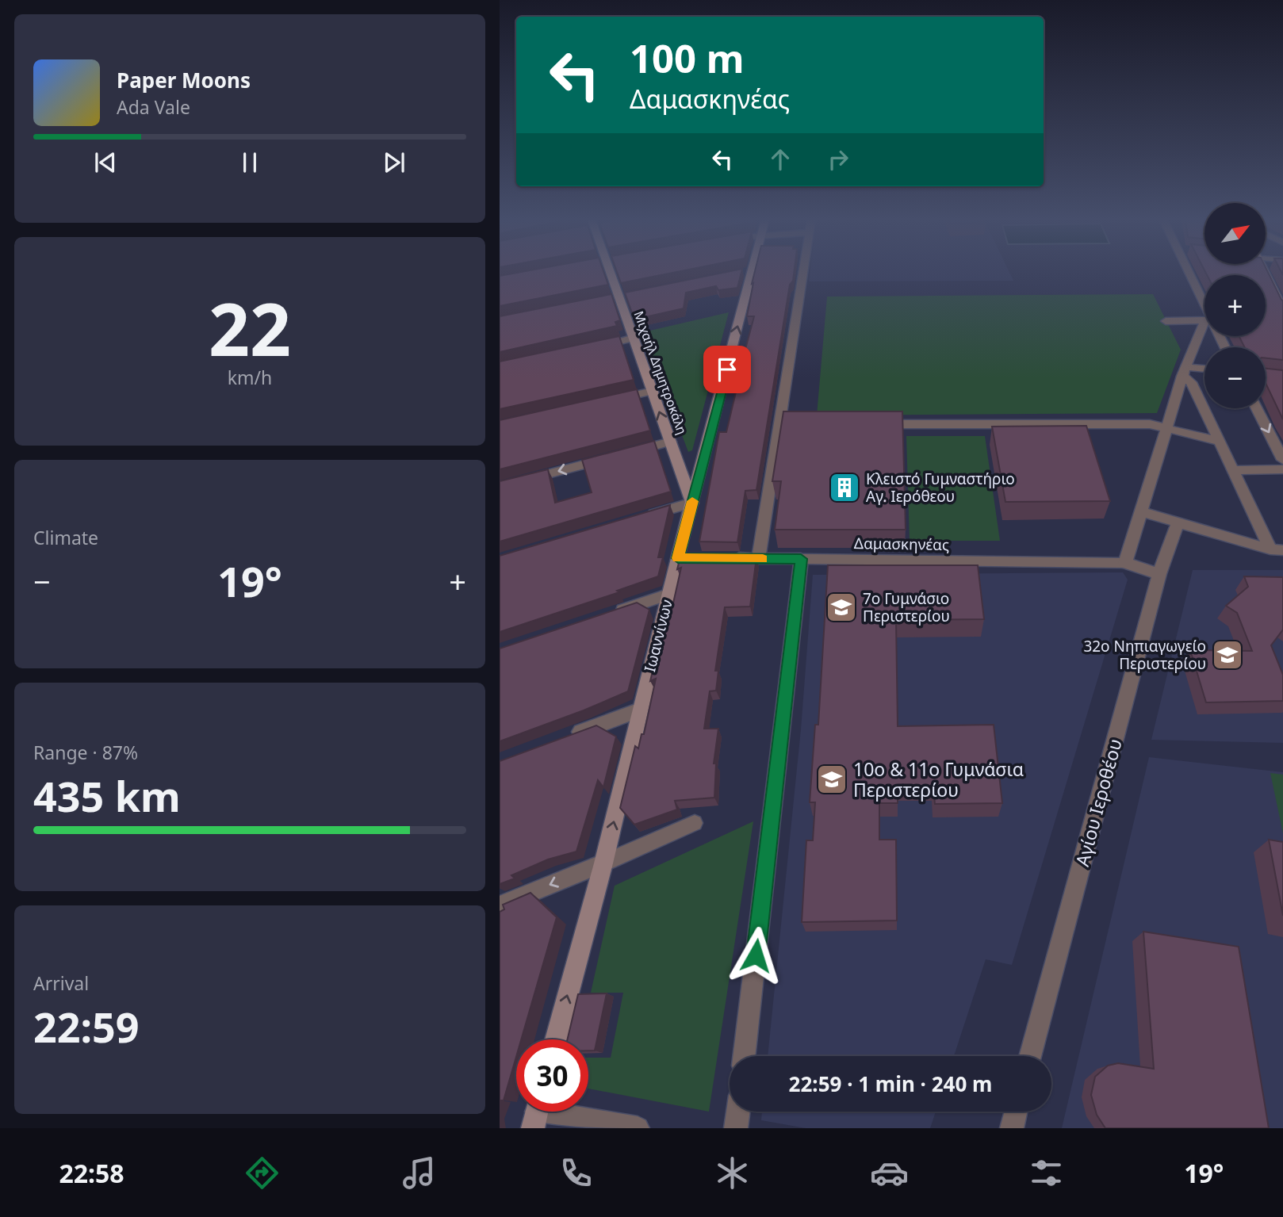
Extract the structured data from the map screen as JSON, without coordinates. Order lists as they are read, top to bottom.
{
  "streets": {
    "street": [
      "Μιχαήλ Δημητροκάλη",
      "Δαμασκηνέας",
      "Ιωαννίνων",
      "Αγίου Ιεροθέου"
    ]
  },
  "crossings": [
    ["Μιχαήλ Δημητροκάλη", "Ιωαννίνων"]
  ],
  "places": {
    "building": ["Κλειστό Γυμναστήριο Αγ. Ιερόθεου"],
    "school or university": ["7ο Γυμνάσιο Περιστερίου", "32ο Νηπιαγωγείο Περιστερίου", "10ο & 11ο Γυμνάσια Περιστερίου"]
  },
  "north": "top right",
  "page": {
    "turn": ["100 m", "Δαμασκηνέας"],
    "song": ["Paper Moons", "Ada Vale"],
    "map_buttons": ["+", "−"],
    "tile": [
      ["22", "km/h"],
      "Climate",
      ["Range · 87%", "435 km"],
      ["Arrival", "22:59"]
    ],
    "heat": ["−", "19°", "+"],
    "limit": "30",
    "trip": "22:59 · 1 min · 240 m",
    "tabs": ["22:58", "19°"]
  }
}
